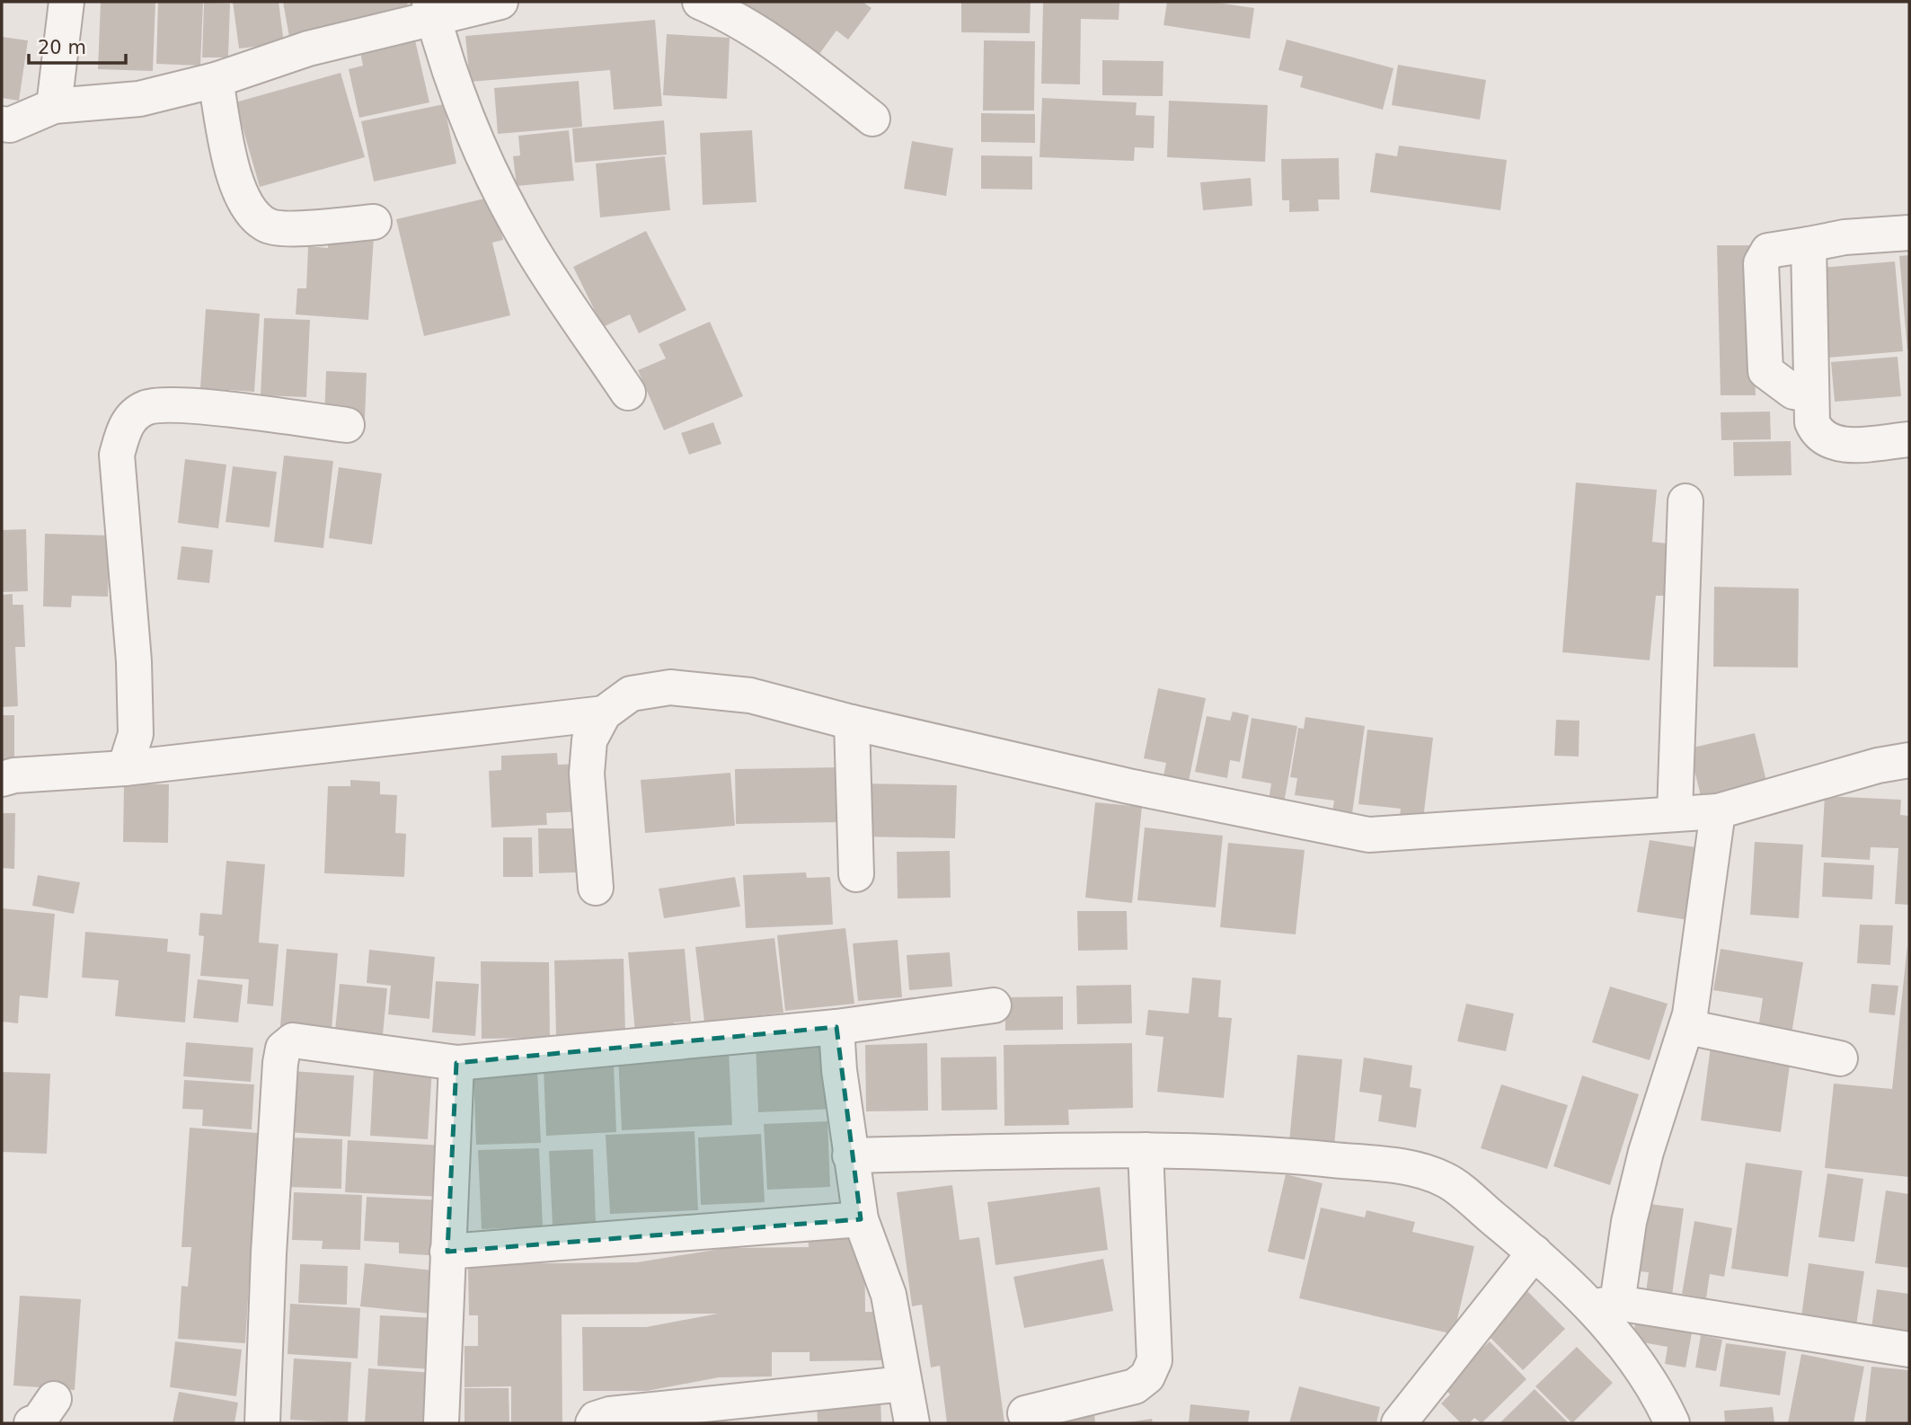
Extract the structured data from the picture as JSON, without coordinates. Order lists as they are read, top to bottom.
{
  "scale_bar": "20 m"
}
